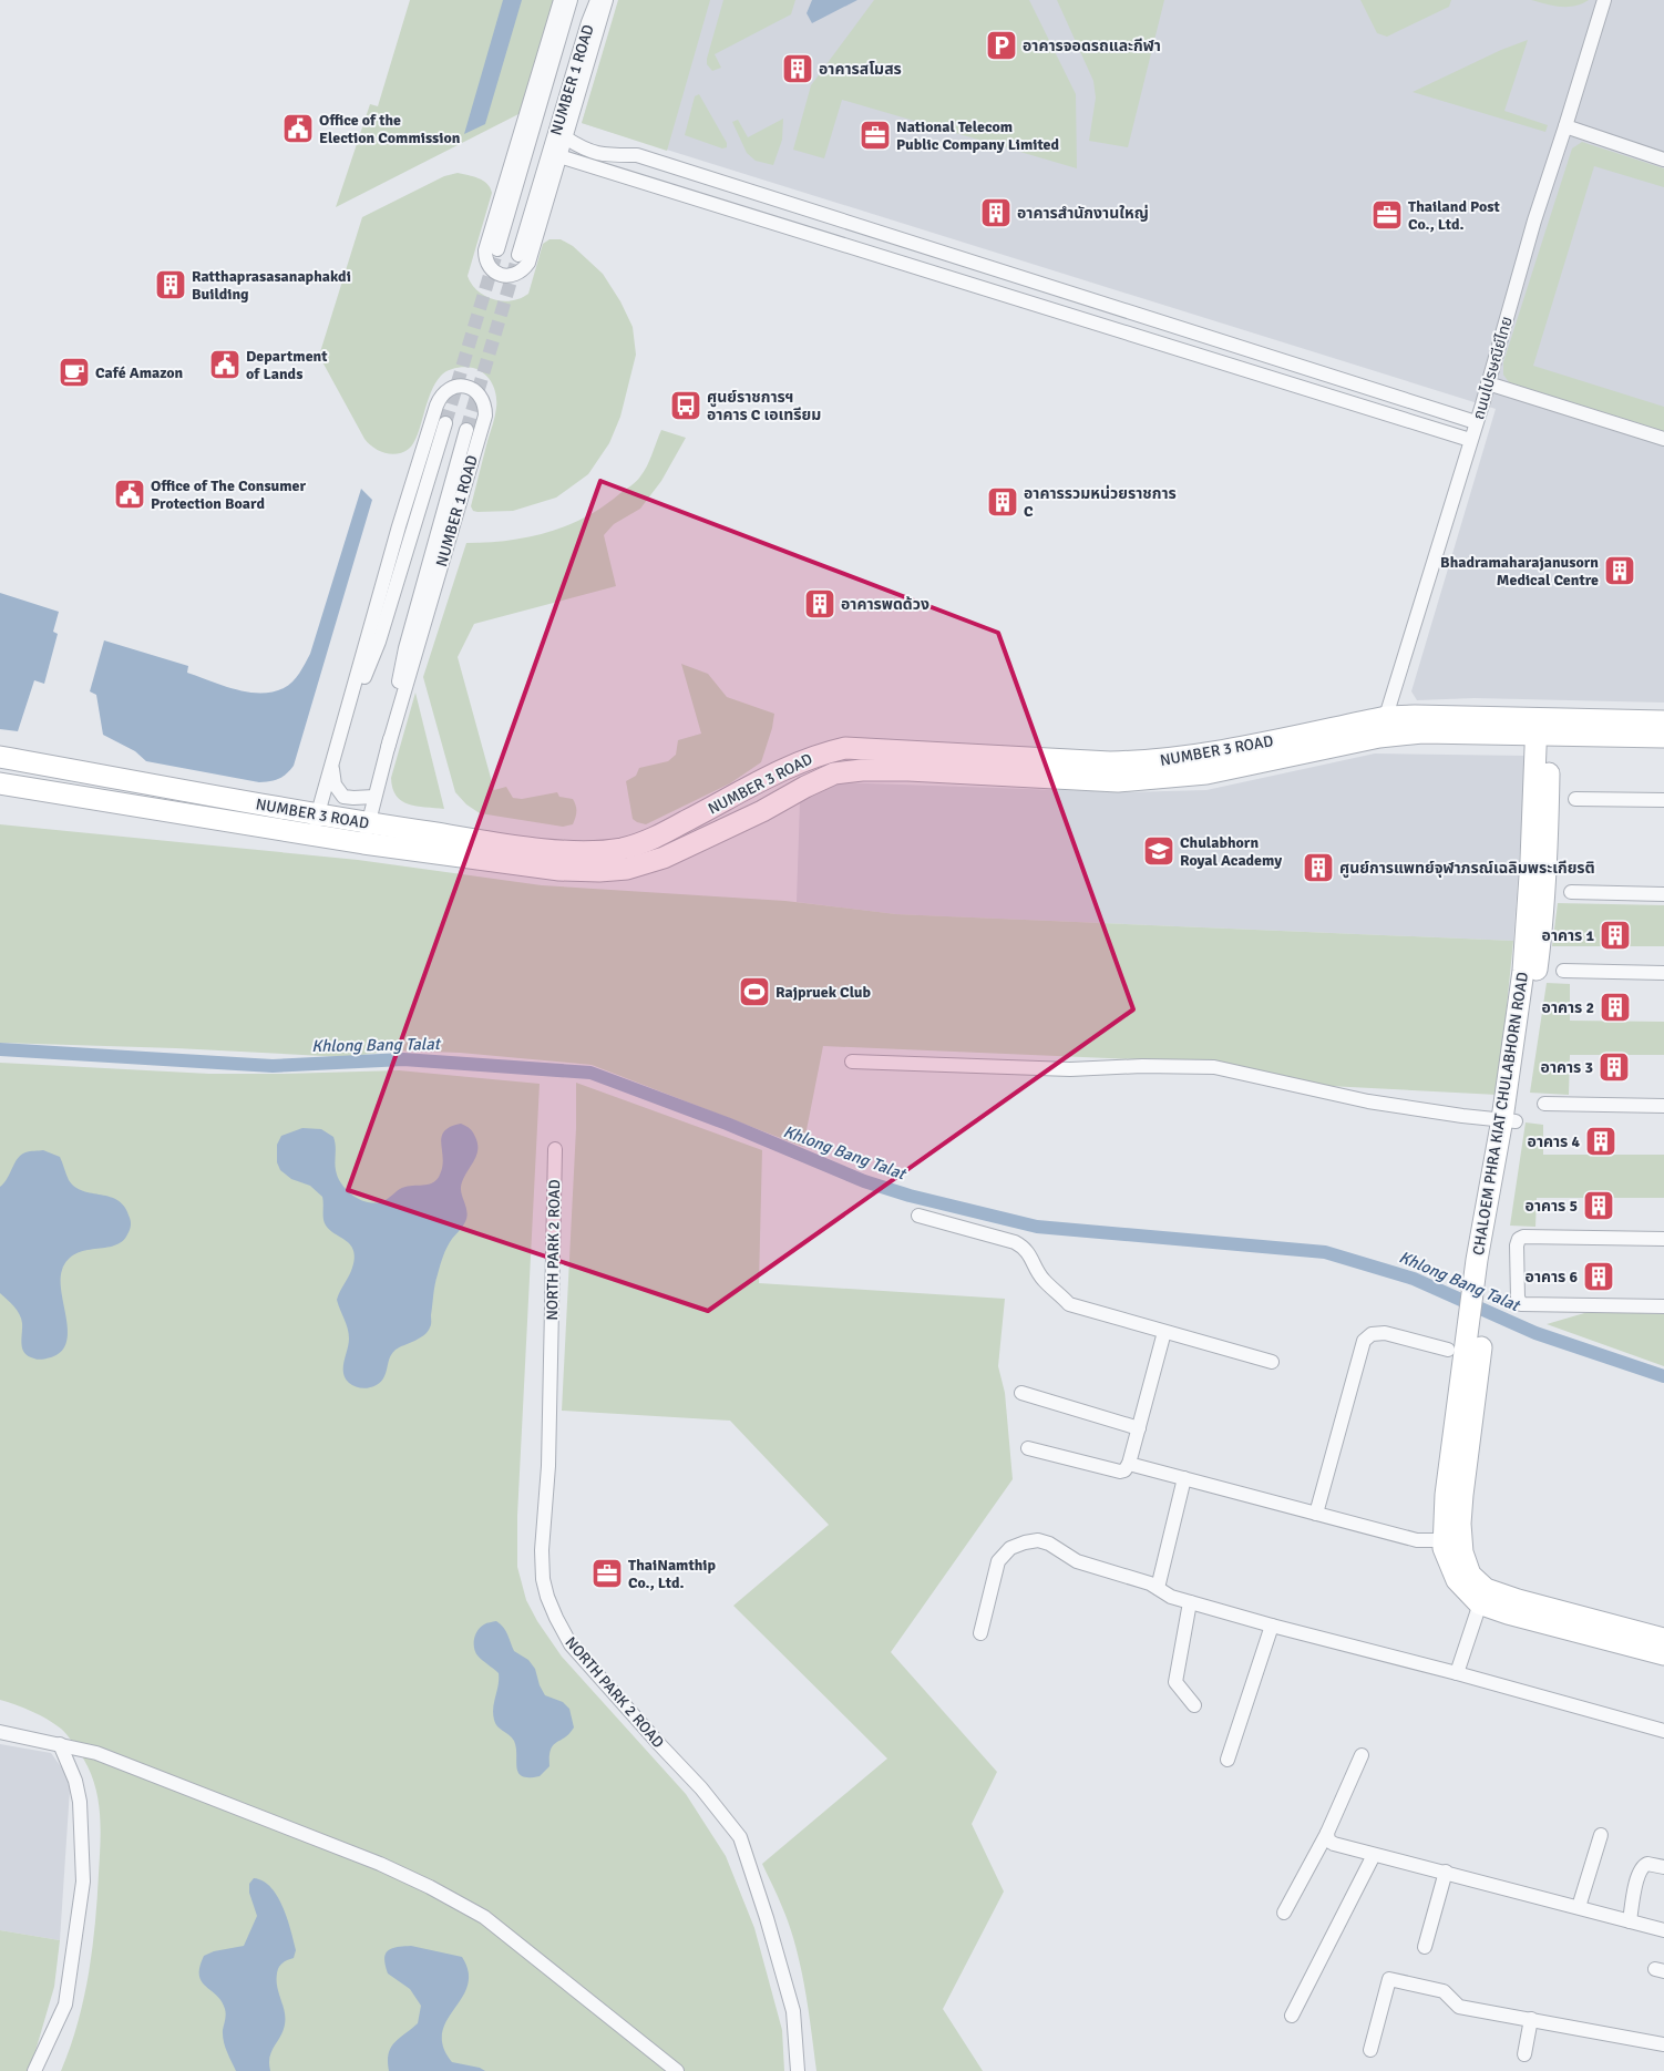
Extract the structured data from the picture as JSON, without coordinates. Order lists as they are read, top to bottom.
{
  "streets": {
    "street": [
      "NUMBER 1 ROAD",
      "ถนนไปรษณีย์ไทย",
      "NUMBER 3 ROAD",
      "CHALOEM PHRA KIAT CHULABHORN ROAD",
      "NORTH PARK 2 ROAD"
    ]
  },
  "crossings": [
    ["NUMBER 1 ROAD", "NUMBER 3 ROAD"],
    ["ถนนไปรษณีย์ไทย", "NUMBER 3 ROAD"],
    ["NUMBER 3 ROAD", "CHALOEM PHRA KIAT CHULABHORN ROAD"]
  ],
  "water": ["Khlong Bang Talat"],
  "places": {
    "parking": ["อาคารจอดรถและกีฬา"],
    "building": [
      "อาคารสโมสร",
      "อาคารสำนักงานใหญ่",
      "Ratthaprasasanaphakdi Building",
      "อาคารรวมหน่วยราชการ C",
      "Bhadramaharajanusorn Medical Centre",
      "อาคารพดด้วง",
      "ศูนย์การแพทย์จุฬาภรณ์เฉลิมพระเกียรติ",
      "อาคาร 1",
      "อาคาร 2",
      "อาคาร 3",
      "อาคาร 4",
      "อาคาร 5",
      "อาคาร 6"
    ],
    "public building": ["Office of the Election Commission", "Department of Lands", "Office of The Consumer Protection Board"],
    "office": ["National Telecom Public Company Limited", "Thailand Post Co., Ltd.", "ThaiNamthip Co., Ltd."],
    "cafe": ["Café Amazon"],
    "bus stop": ["ศูนย์ราชการฯ อาคาร C เอเทรียม"],
    "school or university": ["Chulabhorn Royal Academy"],
    "sports": ["Rajpruek Club"]
  }
}
